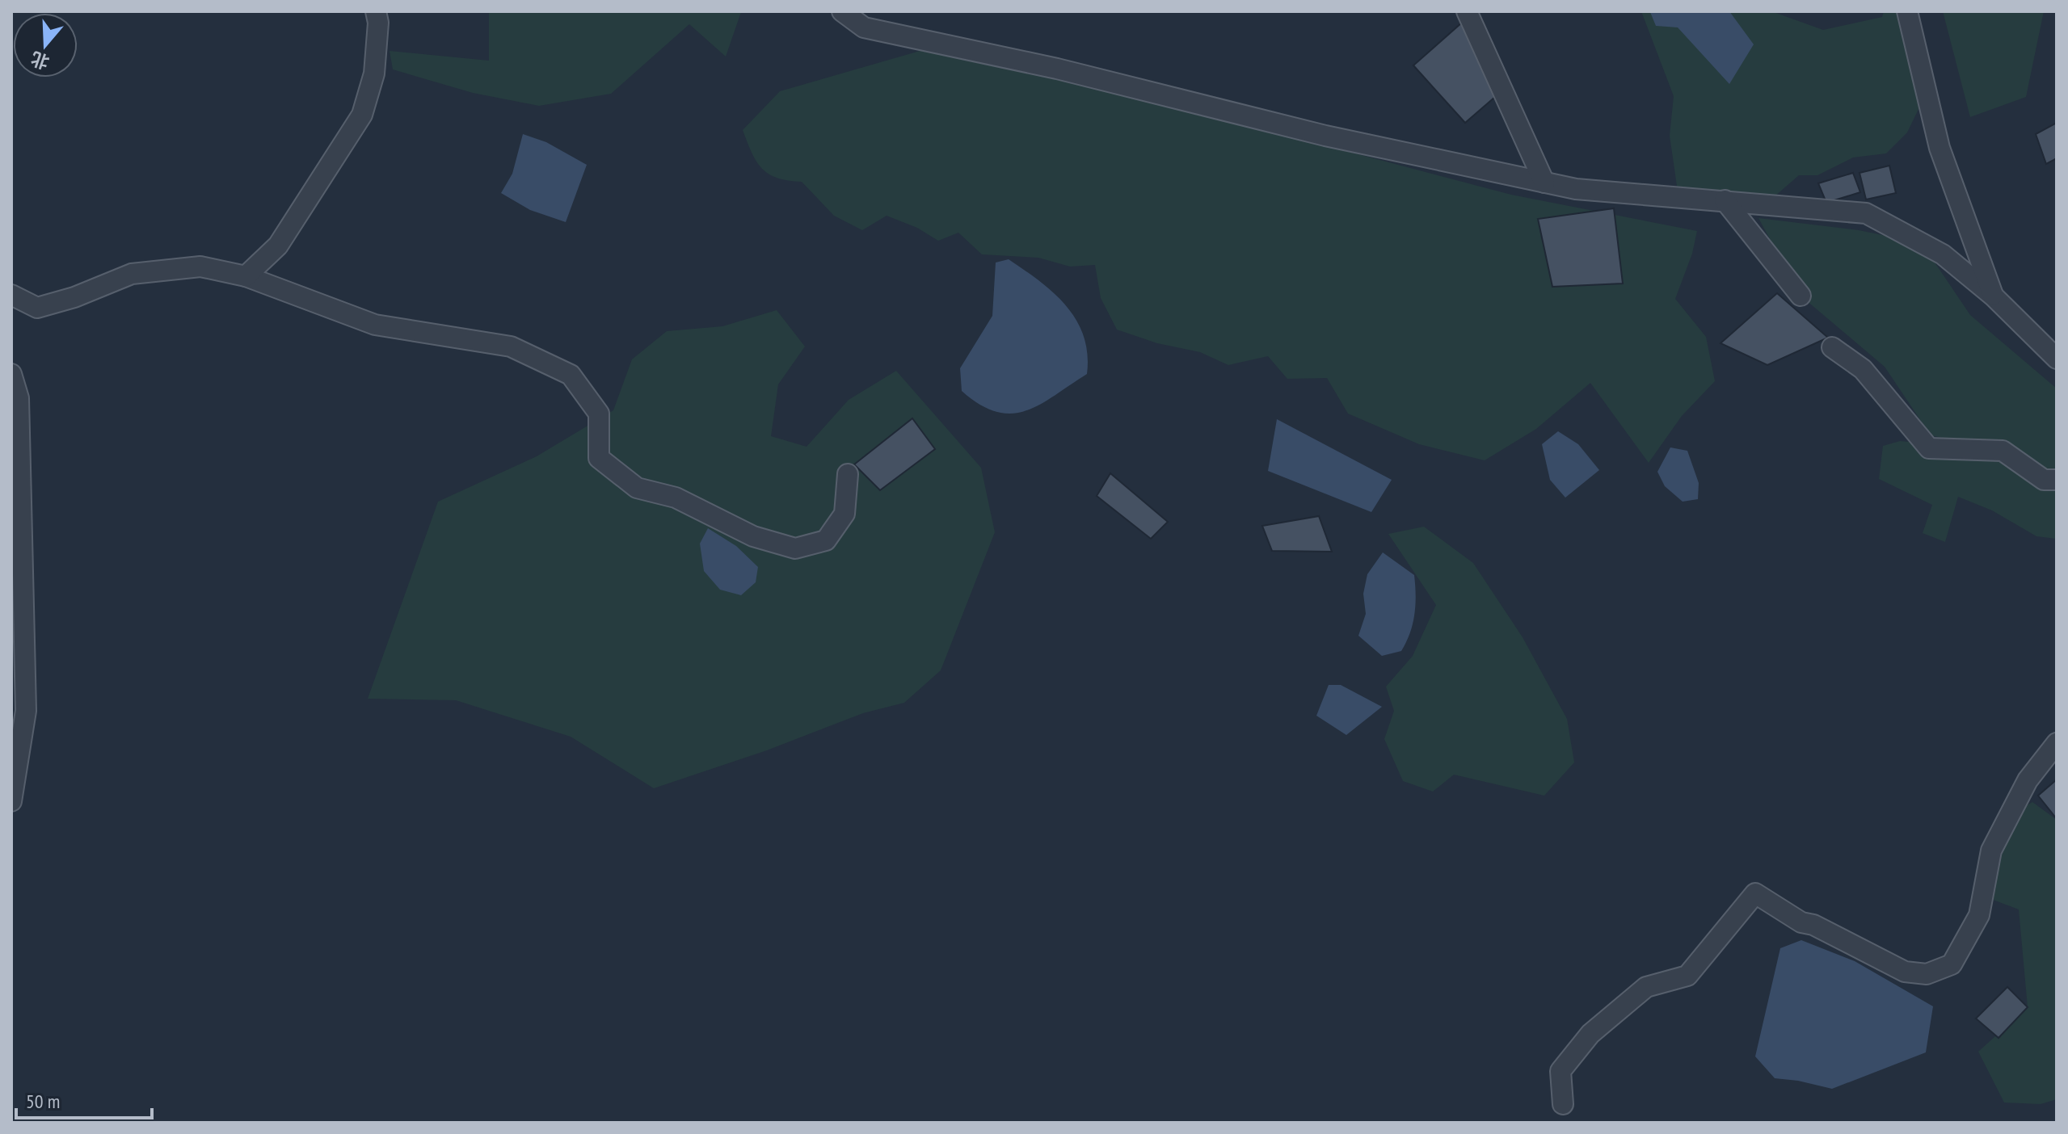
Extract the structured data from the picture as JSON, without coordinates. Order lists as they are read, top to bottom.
{
  "scale_bar": "50 m",
  "north": "bottom"
}
